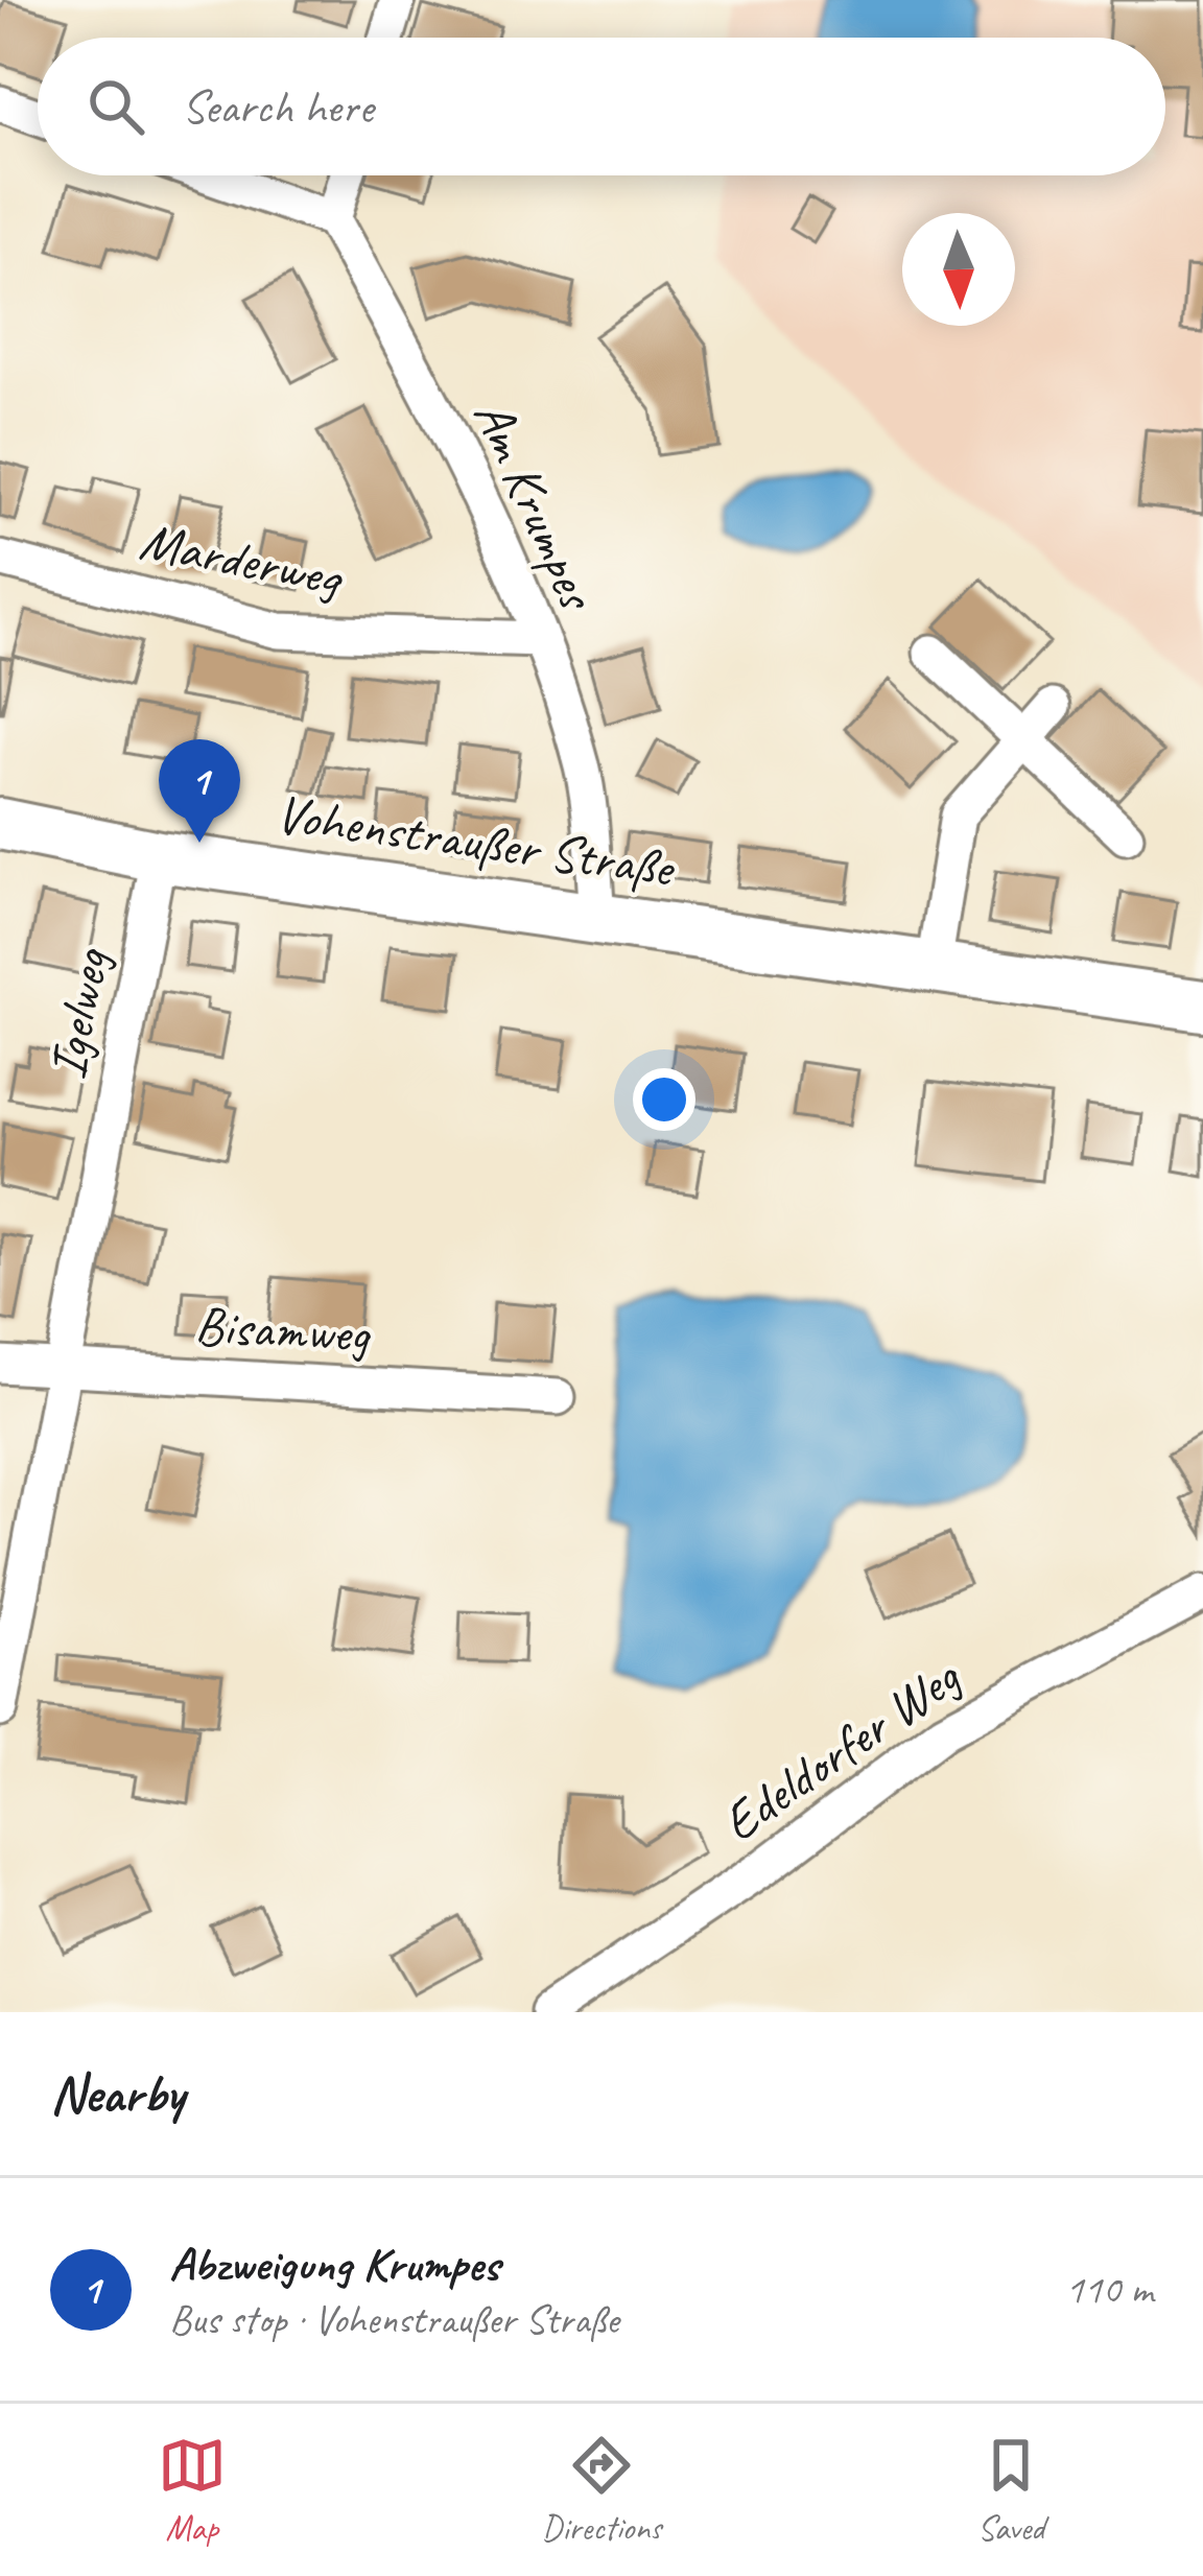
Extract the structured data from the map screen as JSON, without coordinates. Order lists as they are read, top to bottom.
{
  "streets": {
    "main road": ["Vohenstraußer Straße"],
    "street": [
      "Am Krumpes",
      "Marderweg",
      "Igelweg",
      "Bisamweg",
      "Edeldorfer Weg"
    ]
  },
  "crossings": [
    ["Am Krumpes", "Marderweg"],
    ["Am Krumpes", "Vohenstraußer Straße"],
    ["Vohenstraußer Straße", "Igelweg"],
    ["Igelweg", "Bisamweg"]
  ],
  "north": "bottom",
  "page": {
    "search": "Search here",
    "pins": "1",
    "heading": "Nearby",
    "list": [
      {
        "mark": "1",
        "name": "Abzweigung Krumpes",
        "note": "Bus stop · Vohenstraußer Straße",
        "value": "110 m"
      }
    ],
    "nav": ["Map", "Directions", "Saved"]
  }
}
